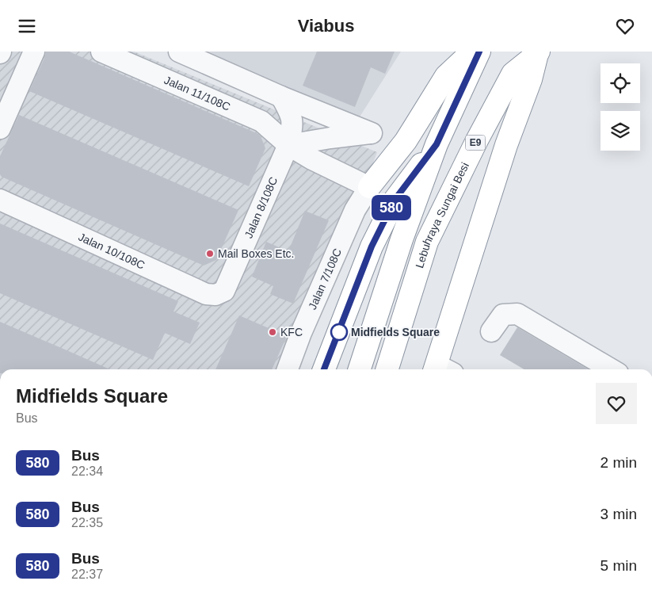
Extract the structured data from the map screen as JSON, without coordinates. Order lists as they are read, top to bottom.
{
  "streets": {
    "highway": ["E9", "Lebuhraya Sungai Besi"],
    "street": [
      "Jalan 11/108C",
      "Jalan 8/108C",
      "Jalan 10/108C",
      "Jalan 7/108C"
    ]
  },
  "crossings": [
    ["Jalan 11/108C", "Jalan 8/108C"],
    ["Jalan 11/108C", "Jalan 7/108C"],
    ["Jalan 8/108C", "Jalan 10/108C"]
  ],
  "places": ["Mail Boxes Etc.", "KFC", "Midfields Square"],
  "lines": ["bus line 580"],
  "page": {
    "header": "Viabus",
    "on_map": "580",
    "heading": ["Midfields Square", "Bus"],
    "list": [
      {
        "mark": "580",
        "name": "Bus",
        "note": "22:34",
        "value": "2 min"
      },
      {
        "mark": "580",
        "name": "Bus",
        "note": "22:35",
        "value": "3 min"
      },
      {
        "mark": "580",
        "name": "Bus",
        "note": "22:37",
        "value": "5 min"
      }
    ]
  }
}
